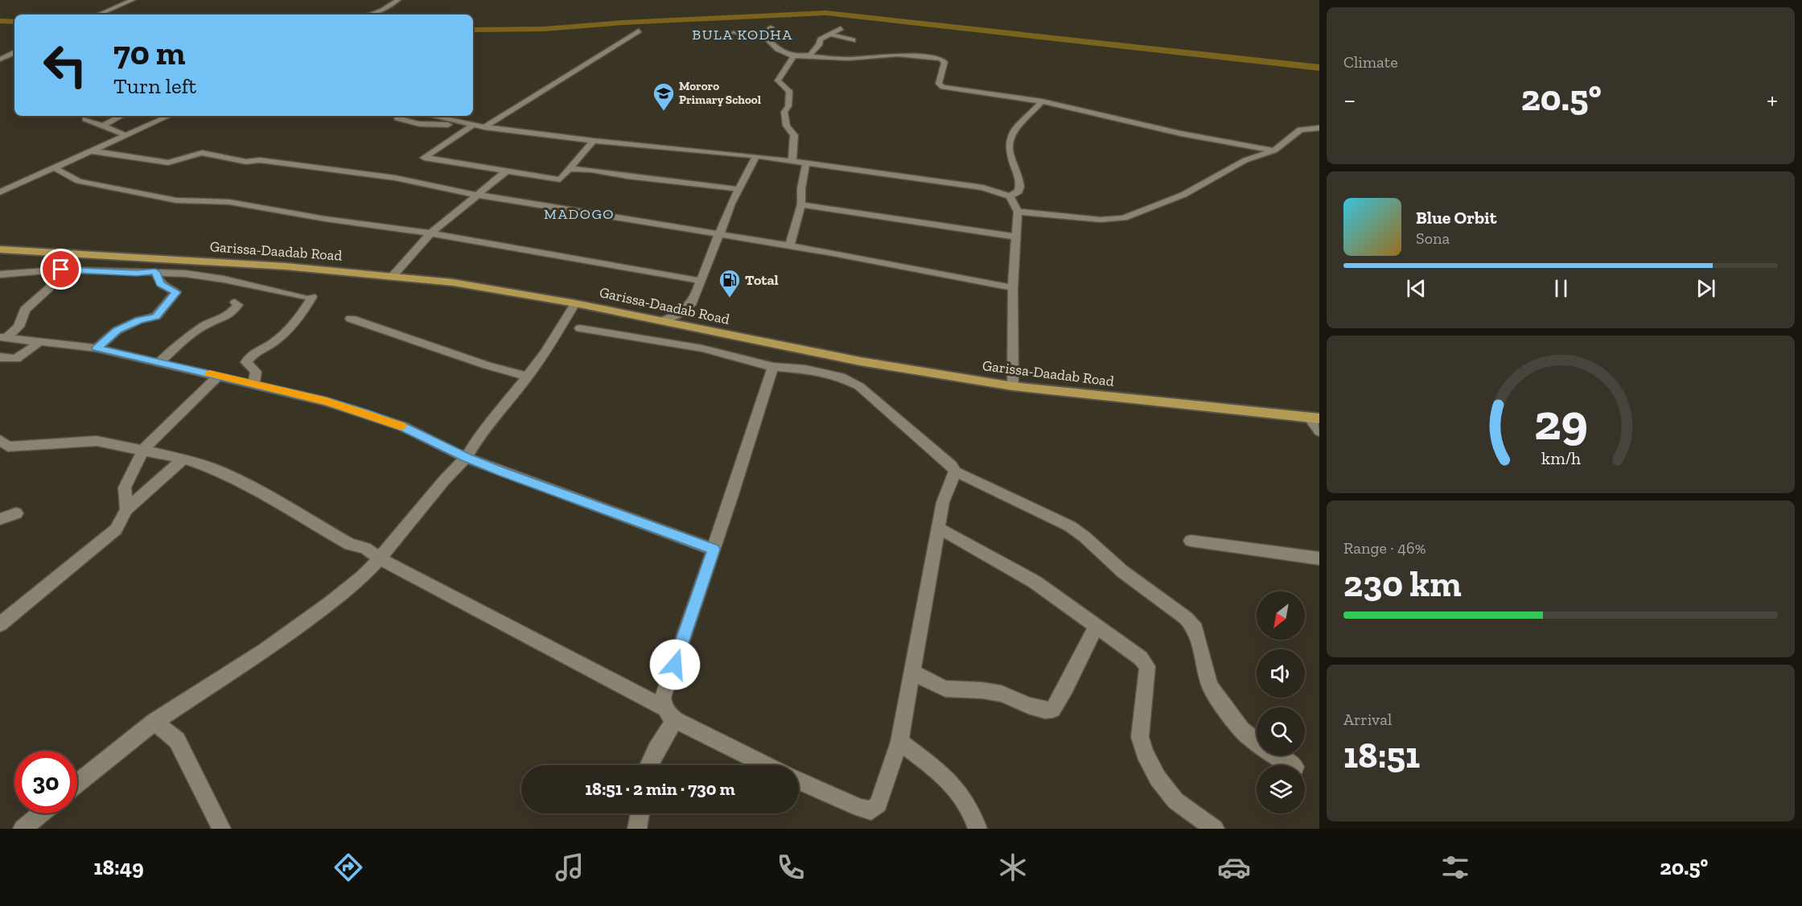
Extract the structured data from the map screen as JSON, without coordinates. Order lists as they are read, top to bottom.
{
  "streets": {
    "highway": ["Garissa-Daadab Road"]
  },
  "districts": ["BULA KODHA", "MADOGO"],
  "places": {
    "school or university": ["Mororo Primary School"],
    "fuel station": ["Total"]
  },
  "north": "bottom left",
  "page": {
    "tile": [
      "Climate",
      ["Range · 46%", "230 km"],
      ["Arrival", "18:51"]
    ],
    "turn": ["70 m", "Turn left"],
    "heat": ["−", "20.5°", "+"],
    "song": ["Blue Orbit", "Sona"],
    "limit": "30",
    "trip": "18:51 · 2 min · 730 m",
    "tabs": ["18:49", "20.5°"],
    "gauge": ["29", "km/h"]
  }
}
